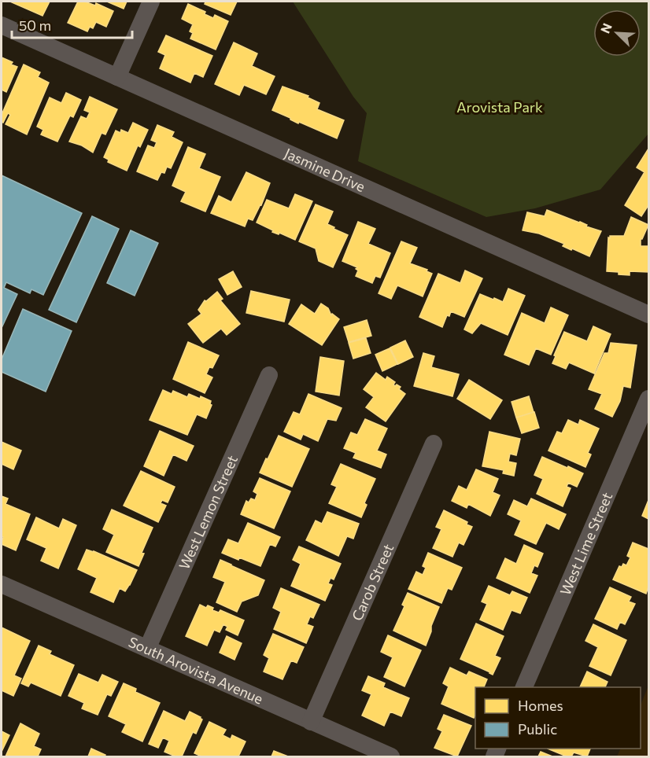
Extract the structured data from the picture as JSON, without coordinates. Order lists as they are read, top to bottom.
{
  "streets": {
    "street": [
      "Jasmine Drive",
      "West Lemon Street",
      "West Lime Street",
      "Carob Street",
      "South Arovista Avenue"
    ]
  },
  "crossings": [
    ["West Lemon Street", "South Arovista Avenue"],
    ["Carob Street", "South Arovista Avenue"]
  ],
  "parks": ["Arovista Park"],
  "legend": ["Homes", "Public"],
  "scale_bar": "50 m",
  "north": "top left"
}
